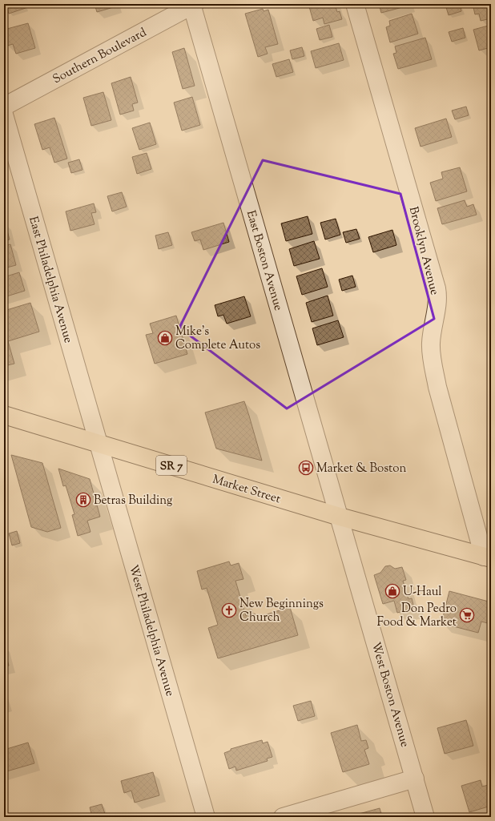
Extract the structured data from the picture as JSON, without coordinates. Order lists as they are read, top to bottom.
{
  "streets": {
    "main road": ["SR 7", "Market Street"],
    "street": [
      "Southern Boulevard",
      "Brooklyn Avenue",
      "East Boston Avenue",
      "East Philadelphia Avenue",
      "West Philadelphia Avenue",
      "West Boston Avenue"
    ]
  },
  "crossings": [
    ["Southern Boulevard", "East Boston Avenue"],
    ["Brooklyn Avenue", "Market Street"],
    ["East Boston Avenue", "Market Street"],
    ["East Boston Avenue", "West Boston Avenue"],
    ["East Philadelphia Avenue", "Market Street"],
    ["East Philadelphia Avenue", "West Philadelphia Avenue"],
    ["Market Street", "West Philadelphia Avenue"],
    ["Market Street", "West Boston Avenue"]
  ],
  "places": {
    "shop": ["Mike's Complete Autos", "U-Haul"],
    "bus stop": ["Market & Boston"],
    "building": ["Betras Building"],
    "church": ["New Beginnings Church"],
    "supermarket": ["Don Pedro Food & Market"]
  }
}
